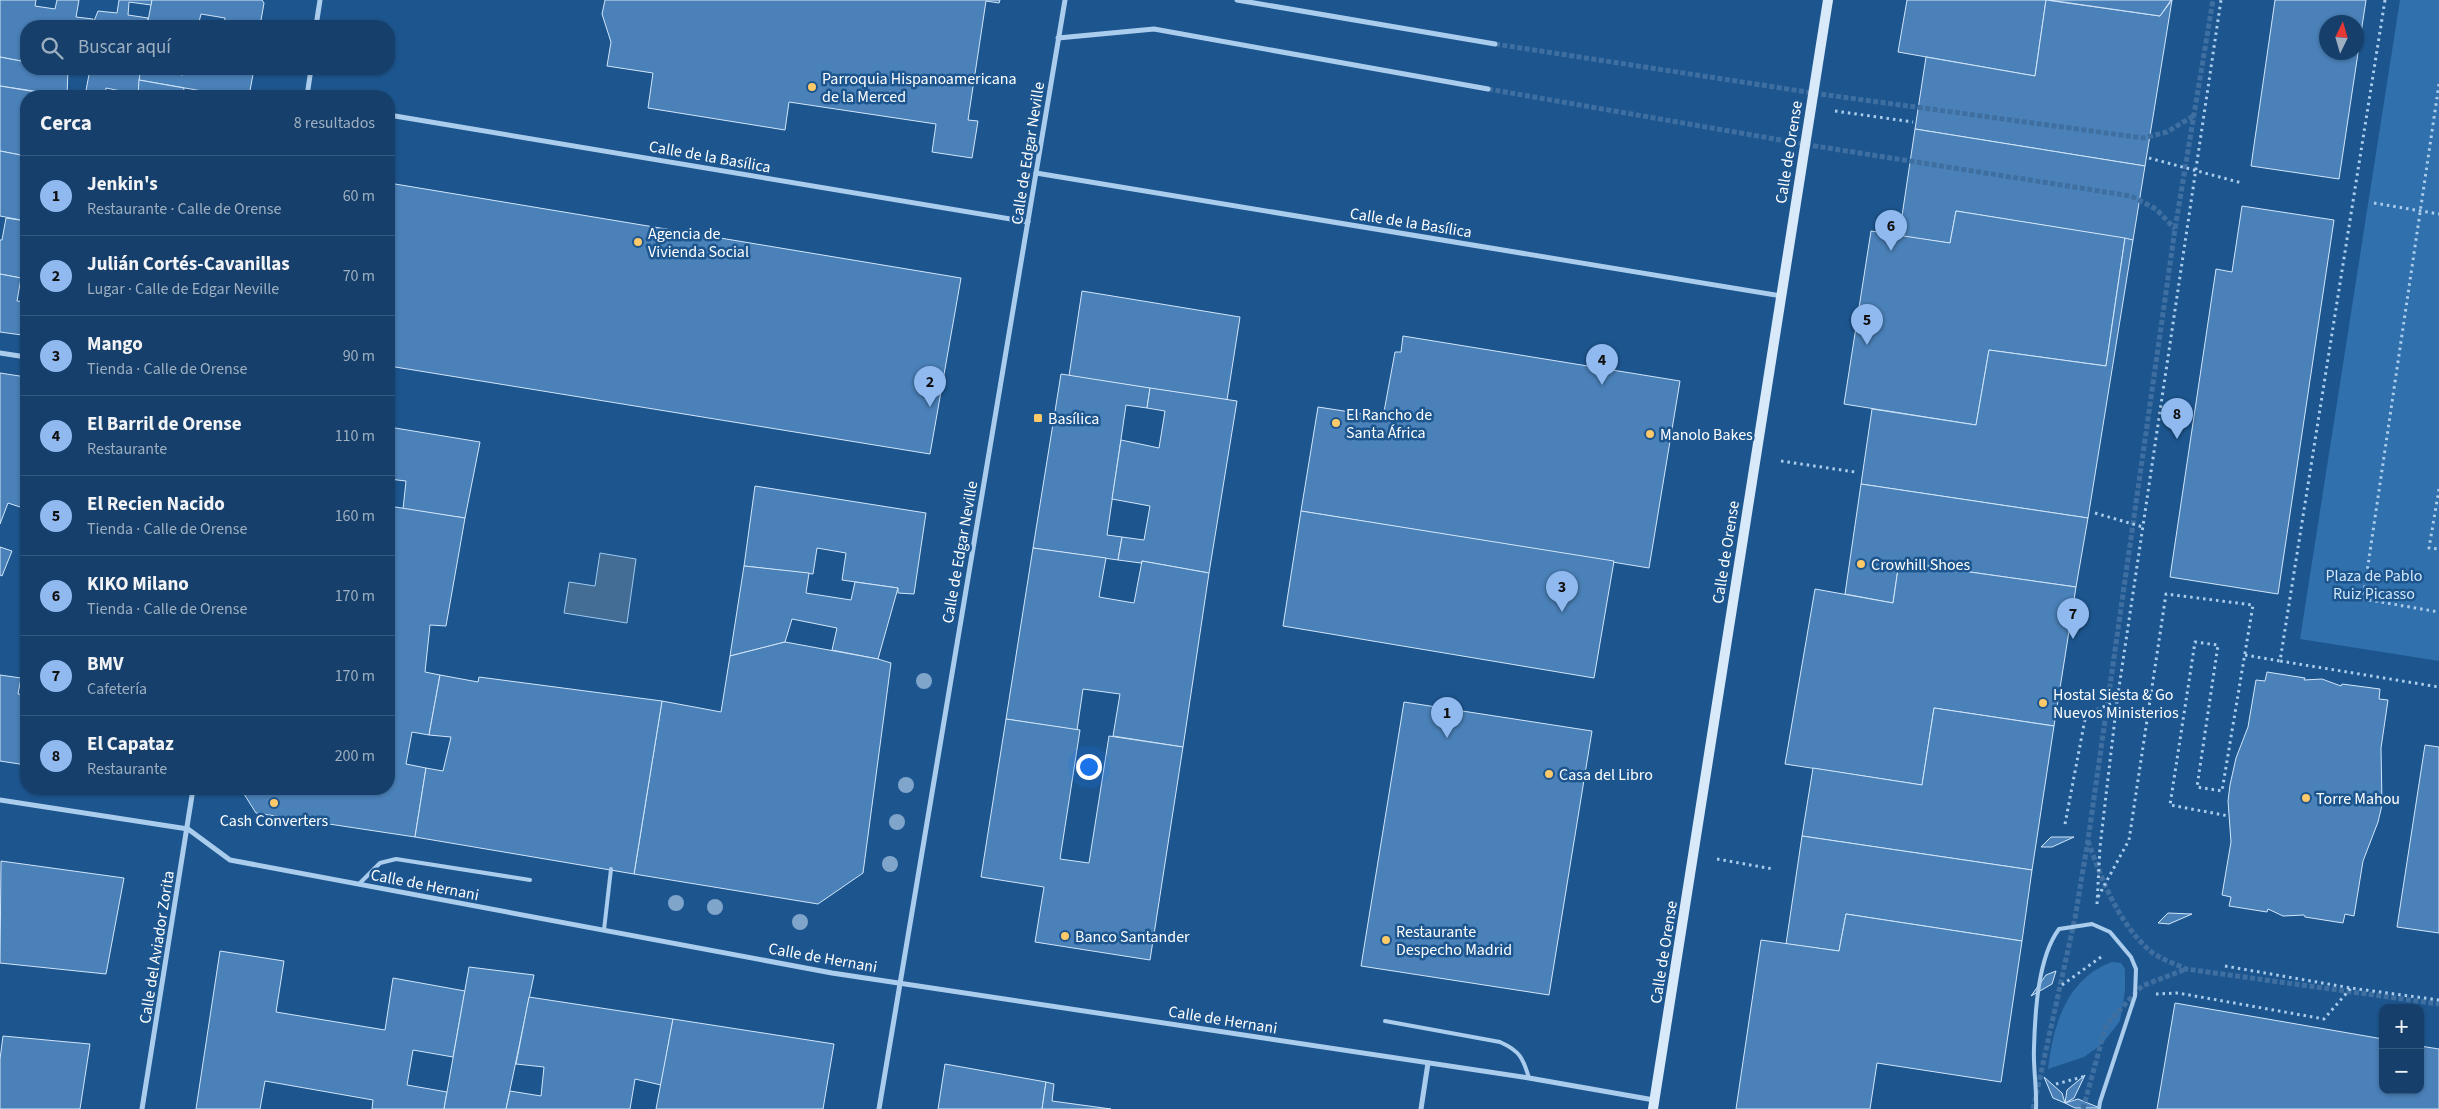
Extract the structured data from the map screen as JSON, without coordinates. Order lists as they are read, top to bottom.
{
  "streets": {
    "street": [
      "Calle de Orense",
      "Calle de Edgar Neville",
      "Calle de la Basílica",
      "Calle de Hernani",
      "Calle del Aviador Zorita"
    ]
  },
  "crossings": [
    ["Calle de Orense", "Calle de la Basílica"],
    ["Calle de Orense", "Calle de Hernani"],
    ["Calle de Edgar Neville", "Calle de la Basílica"],
    ["Calle de Edgar Neville", "Calle de Hernani"],
    ["Calle de Hernani", "Calle del Aviador Zorita"]
  ],
  "parks": ["Plaza de Pablo Ruiz Picasso"],
  "places": {
    "other": [
      "Parroquia Hispanoamericana de la Merced",
      "Agencia de Vivienda Social",
      "El Rancho de Santa África",
      "Manolo Bakes",
      "Crowhill Shoes",
      "Hostal Siesta & Go Nuevos Ministerios",
      "Casa del Libro",
      "Torre Mahou",
      "Cash Converters",
      "Banco Santander",
      "Restaurante Despecho Madrid"
    ],
    "transit": ["Basílica"]
  },
  "north": "top",
  "page": {
    "search": "Buscar aquí",
    "heading": ["Cerca", "8 resultados"],
    "list": [
      {
        "mark": "1",
        "name": "Jenkin's",
        "note": "Restaurante · Calle de Orense",
        "value": "60 m"
      },
      {
        "mark": "2",
        "name": "Julián Cortés-Cavanillas",
        "note": "Lugar · Calle de Edgar Neville",
        "value": "70 m"
      },
      {
        "mark": "3",
        "name": "Mango",
        "note": "Tienda · Calle de Orense",
        "value": "90 m"
      },
      {
        "mark": "4",
        "name": "El Barril de Orense",
        "note": "Restaurante",
        "value": "110 m"
      },
      {
        "mark": "5",
        "name": "El Recien Nacido",
        "note": "Tienda · Calle de Orense",
        "value": "160 m"
      },
      {
        "mark": "6",
        "name": "KIKO Milano",
        "note": "Tienda · Calle de Orense",
        "value": "170 m"
      },
      {
        "mark": "7",
        "name": "BMV",
        "note": "Cafetería",
        "value": "170 m"
      },
      {
        "mark": "8",
        "name": "El Capataz",
        "note": "Restaurante",
        "value": "200 m"
      }
    ],
    "pins": [
      "6",
      "5",
      "4",
      "2",
      "8",
      "3",
      "7",
      "1"
    ],
    "map_buttons": ["+", "−"]
  }
}
